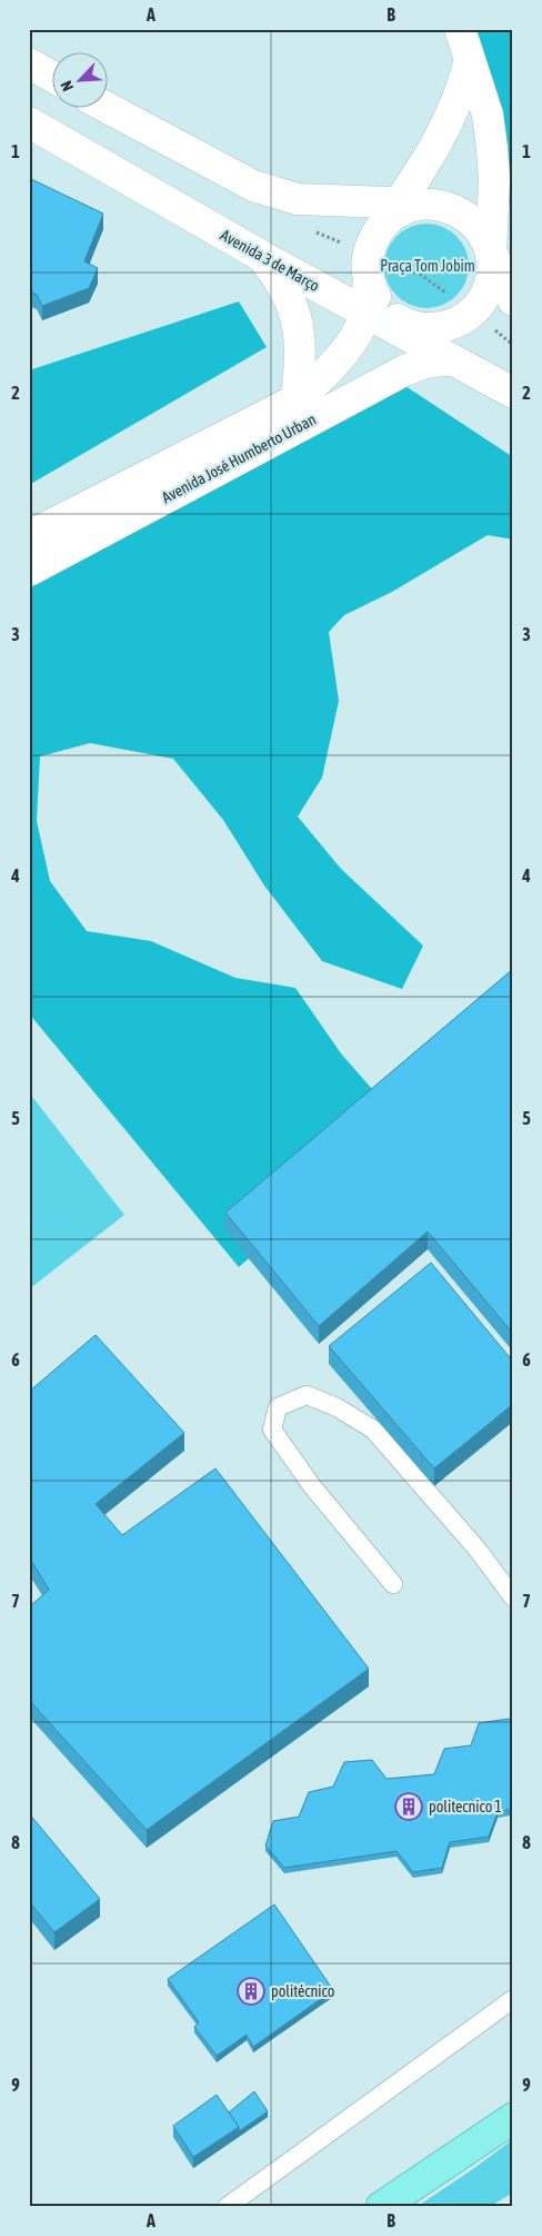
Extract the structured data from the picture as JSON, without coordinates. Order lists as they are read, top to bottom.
{
  "streets": {
    "main road": ["Avenida 3 de Março", "Avenida José Humberto Urban"]
  },
  "crossings": [
    ["Avenida 3 de Março", "Avenida José Humberto Urban"]
  ],
  "parks": ["Praça Tom Jobim"],
  "places": {
    "building": ["politecnico 1", "politécnico"]
  },
  "north": "bottom left",
  "grid": {
    "columns": ["A", "B"],
    "rows": [
      "1",
      "2",
      "3",
      "4",
      "5",
      "6",
      "7",
      "8",
      "9"
    ]
  }
}
